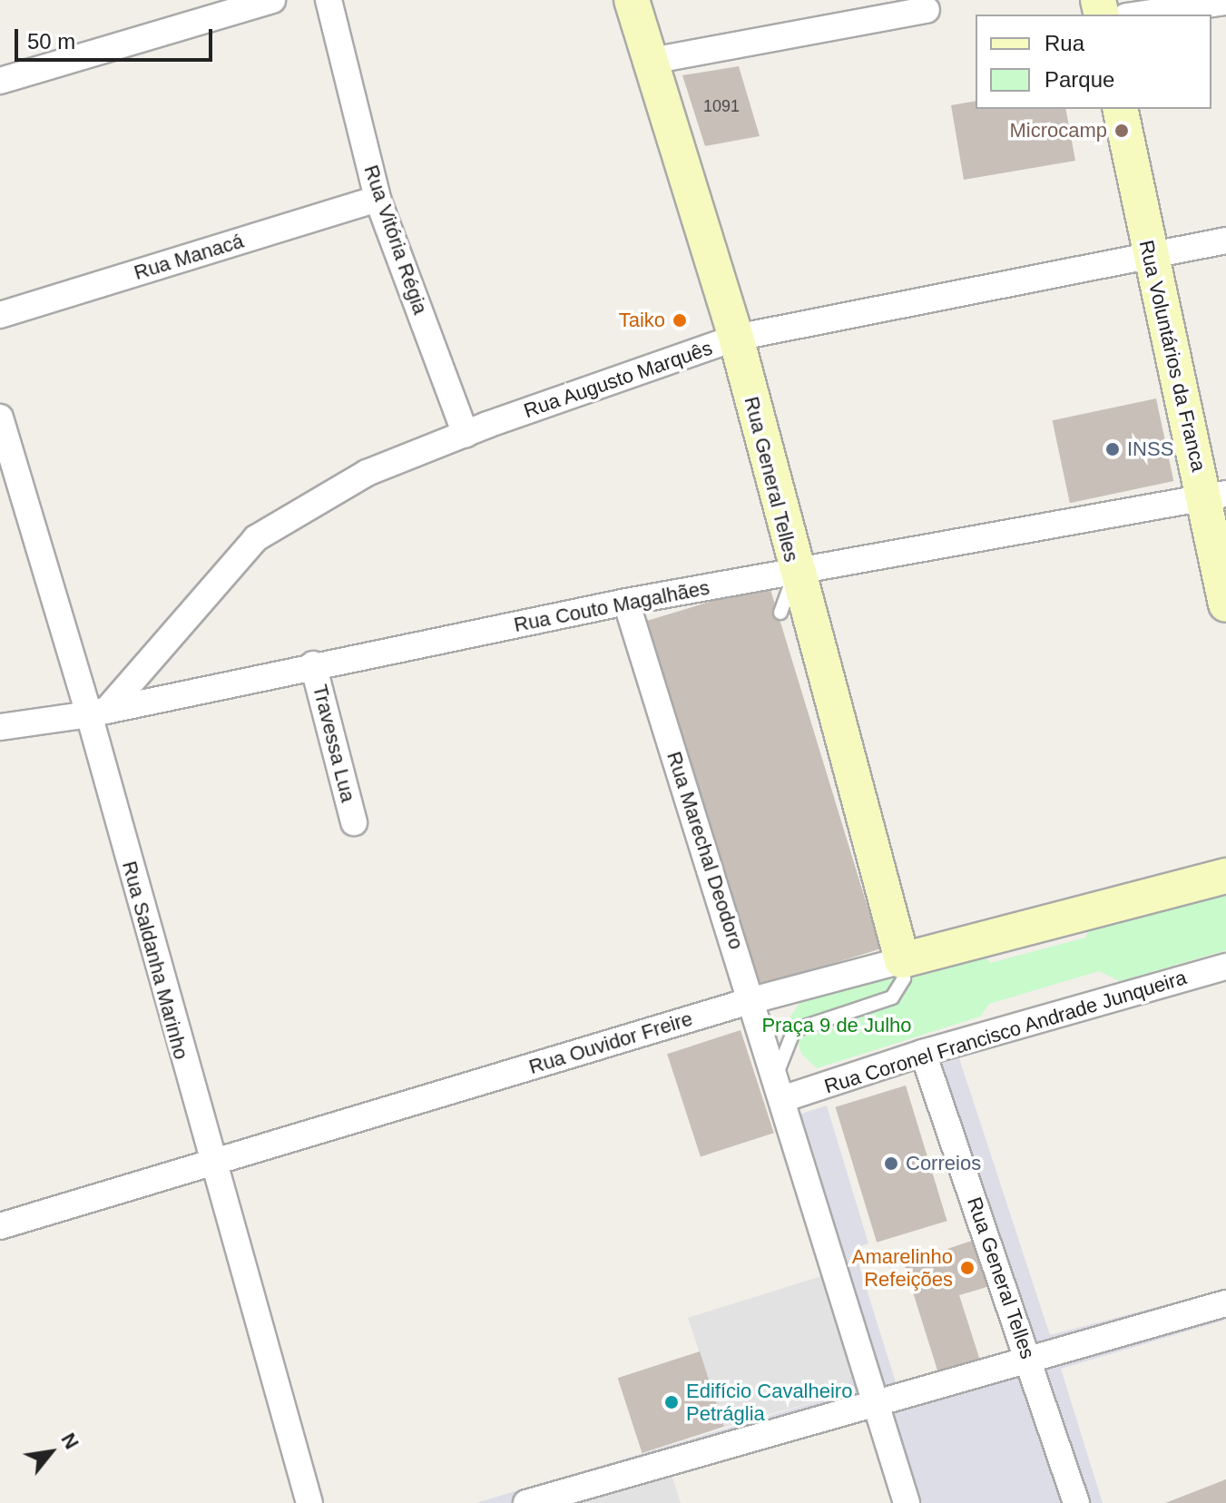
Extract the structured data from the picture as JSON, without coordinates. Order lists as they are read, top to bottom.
{
  "streets": {
    "street": [
      "Rua Vitória Régia",
      "Rua Manacá",
      "Rua Voluntários da Franca",
      "Rua Augusto Marquês",
      "Rua General Telles",
      "Rua Couto Magalhães",
      "Travessa Lua",
      "Rua Marechal Deodoro",
      "Rua Saldanha Marinho",
      "Rua Coronel Francisco Andrade Junqueira",
      "Rua Ouvidor Freire"
    ]
  },
  "crossings": [
    ["Rua Vitória Régia", "Rua Manacá"],
    ["Rua Vitória Régia", "Rua Augusto Marquês"],
    ["Rua Voluntários da Franca", "Rua Augusto Marquês"],
    ["Rua Voluntários da Franca", "Rua Couto Magalhães"],
    ["Rua Augusto Marquês", "Rua General Telles"],
    ["Rua Augusto Marquês", "Rua Couto Magalhães"],
    ["Rua Augusto Marquês", "Rua Saldanha Marinho"],
    ["Rua General Telles", "Rua Couto Magalhães"],
    ["Rua General Telles", "Rua Coronel Francisco Andrade Junqueira"],
    ["Rua General Telles", "Rua Ouvidor Freire"],
    ["Rua Couto Magalhães", "Travessa Lua"],
    ["Rua Couto Magalhães", "Rua Marechal Deodoro"],
    ["Rua Couto Magalhães", "Rua Saldanha Marinho"],
    ["Rua Marechal Deodoro", "Rua Coronel Francisco Andrade Junqueira"],
    ["Rua Marechal Deodoro", "Rua Ouvidor Freire"],
    ["Rua Saldanha Marinho", "Rua Ouvidor Freire"]
  ],
  "parks": ["Praça 9 de Julho"],
  "places": [
    "Microcamp",
    "Taiko",
    "INSS",
    "Correios",
    "Amarelinho Refeições",
    "Edifício Cavalheiro Petráglia"
  ],
  "house_numbers": ["1091"],
  "legend": ["Rua", "Parque"],
  "scale_bar": "50 m",
  "north": "top right"
}
